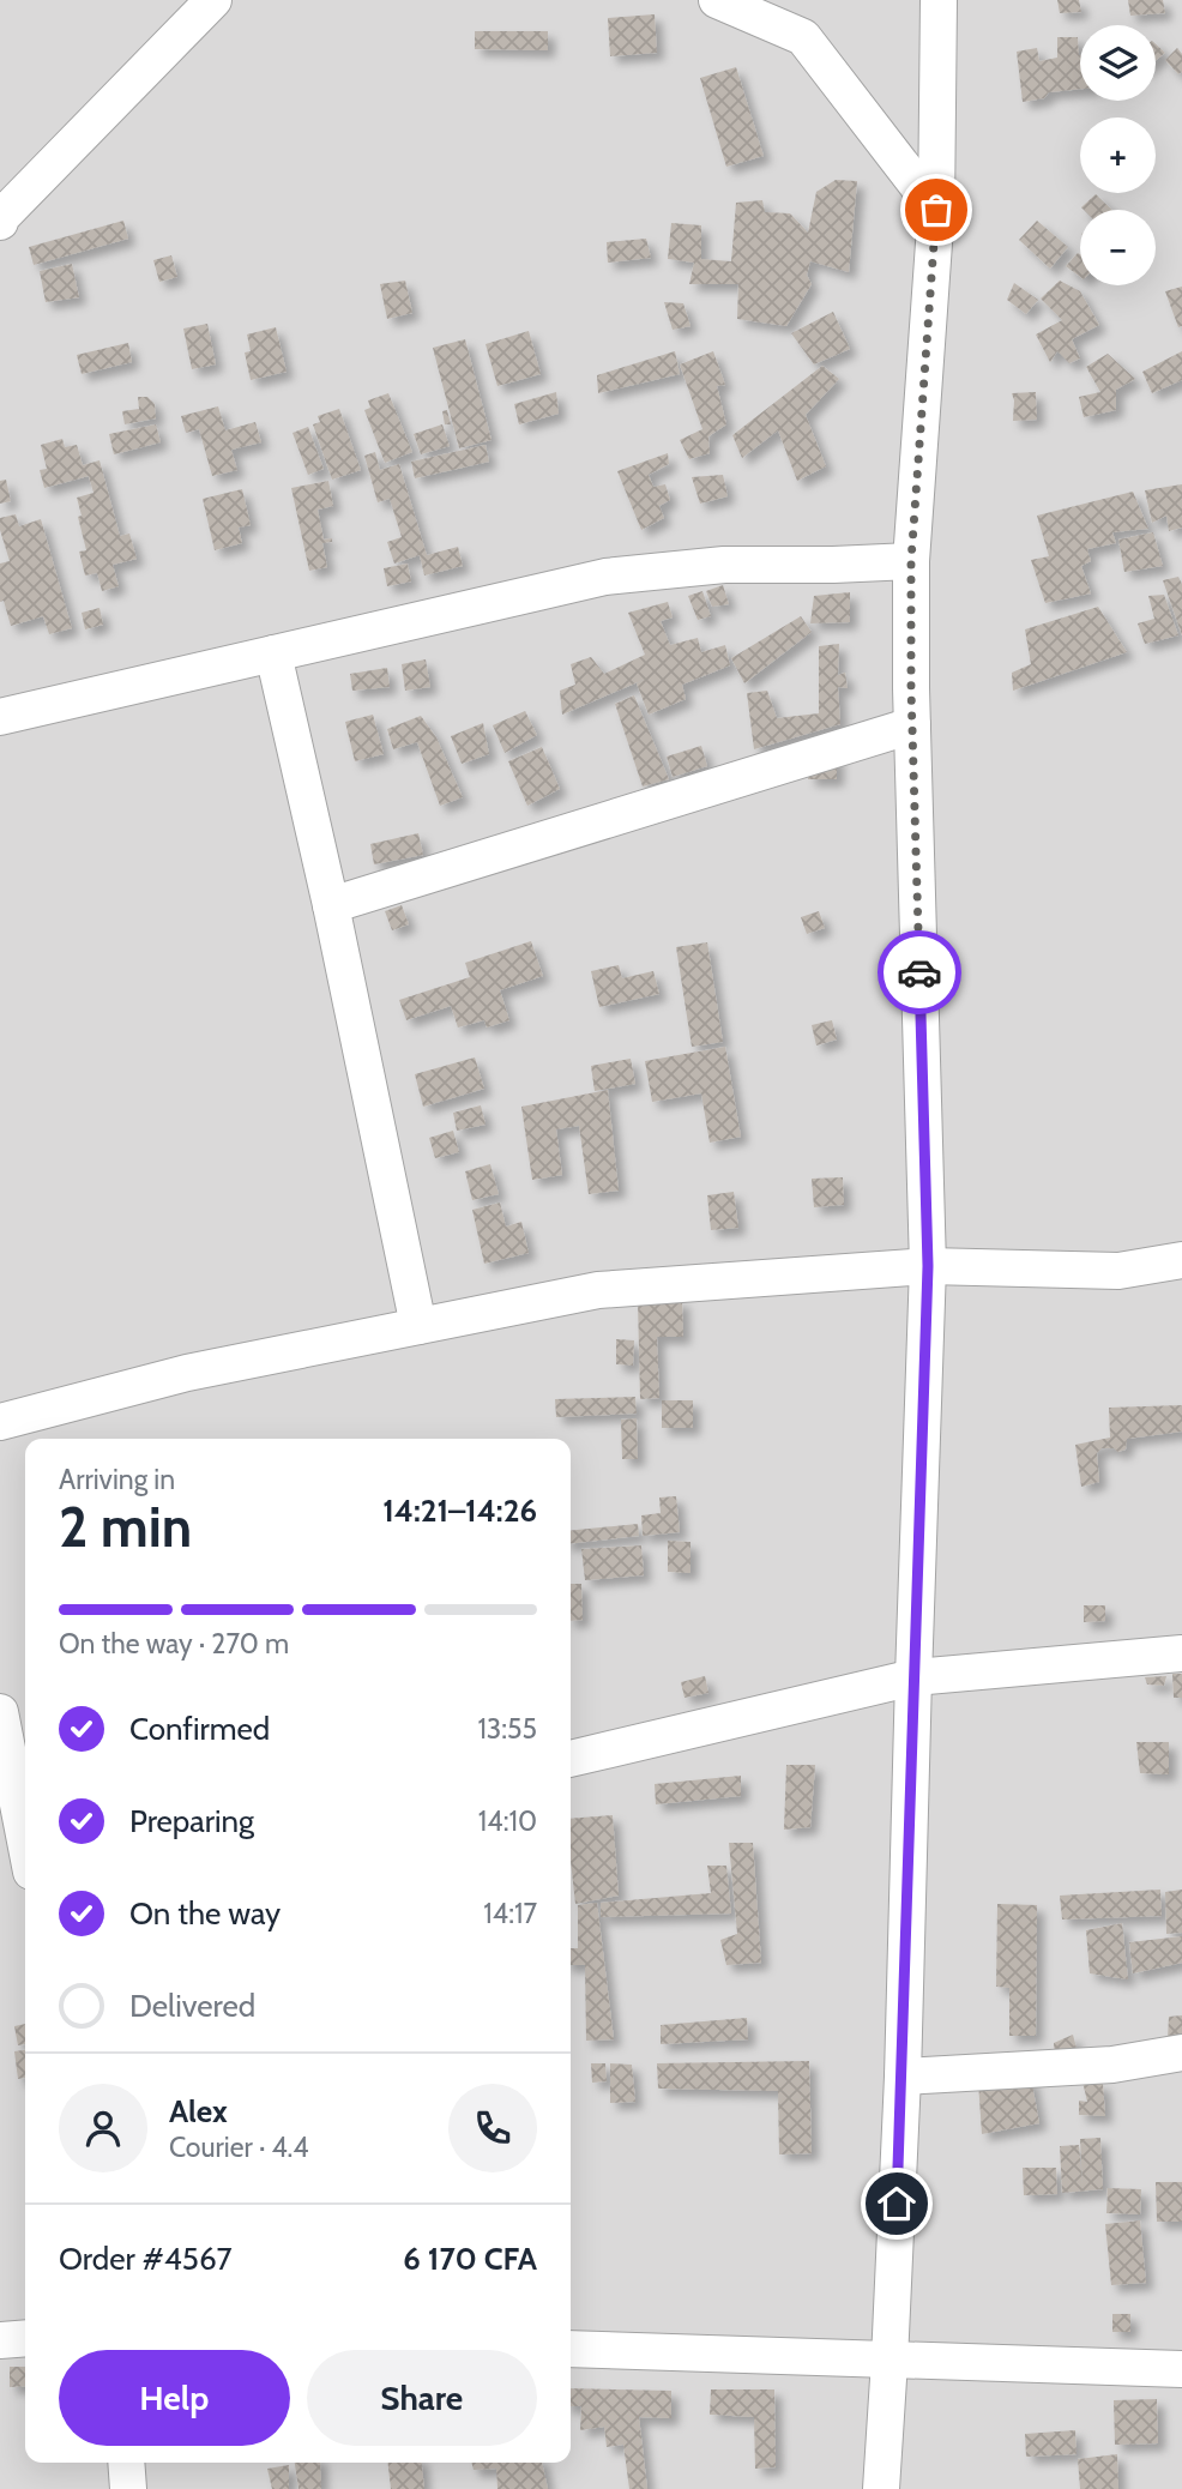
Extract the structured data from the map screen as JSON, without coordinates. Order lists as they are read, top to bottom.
{
  "page": {
    "map_buttons": ["+", "−"],
    "heading": ["2 min", "Arriving in", "14:21–14:26"],
    "panel": [
      "Alex",
      "Courier · 4.4",
      "Order #4567",
      "6 170 CFA"
    ],
    "bar": "On the way · 270 m",
    "list": [
      ["Confirmed", "13:55"],
      ["Preparing", "14:10"],
      ["On the way", "14:17"],
      "Delivered"
    ],
    "buttons": ["Help", "Share"]
  }
}
